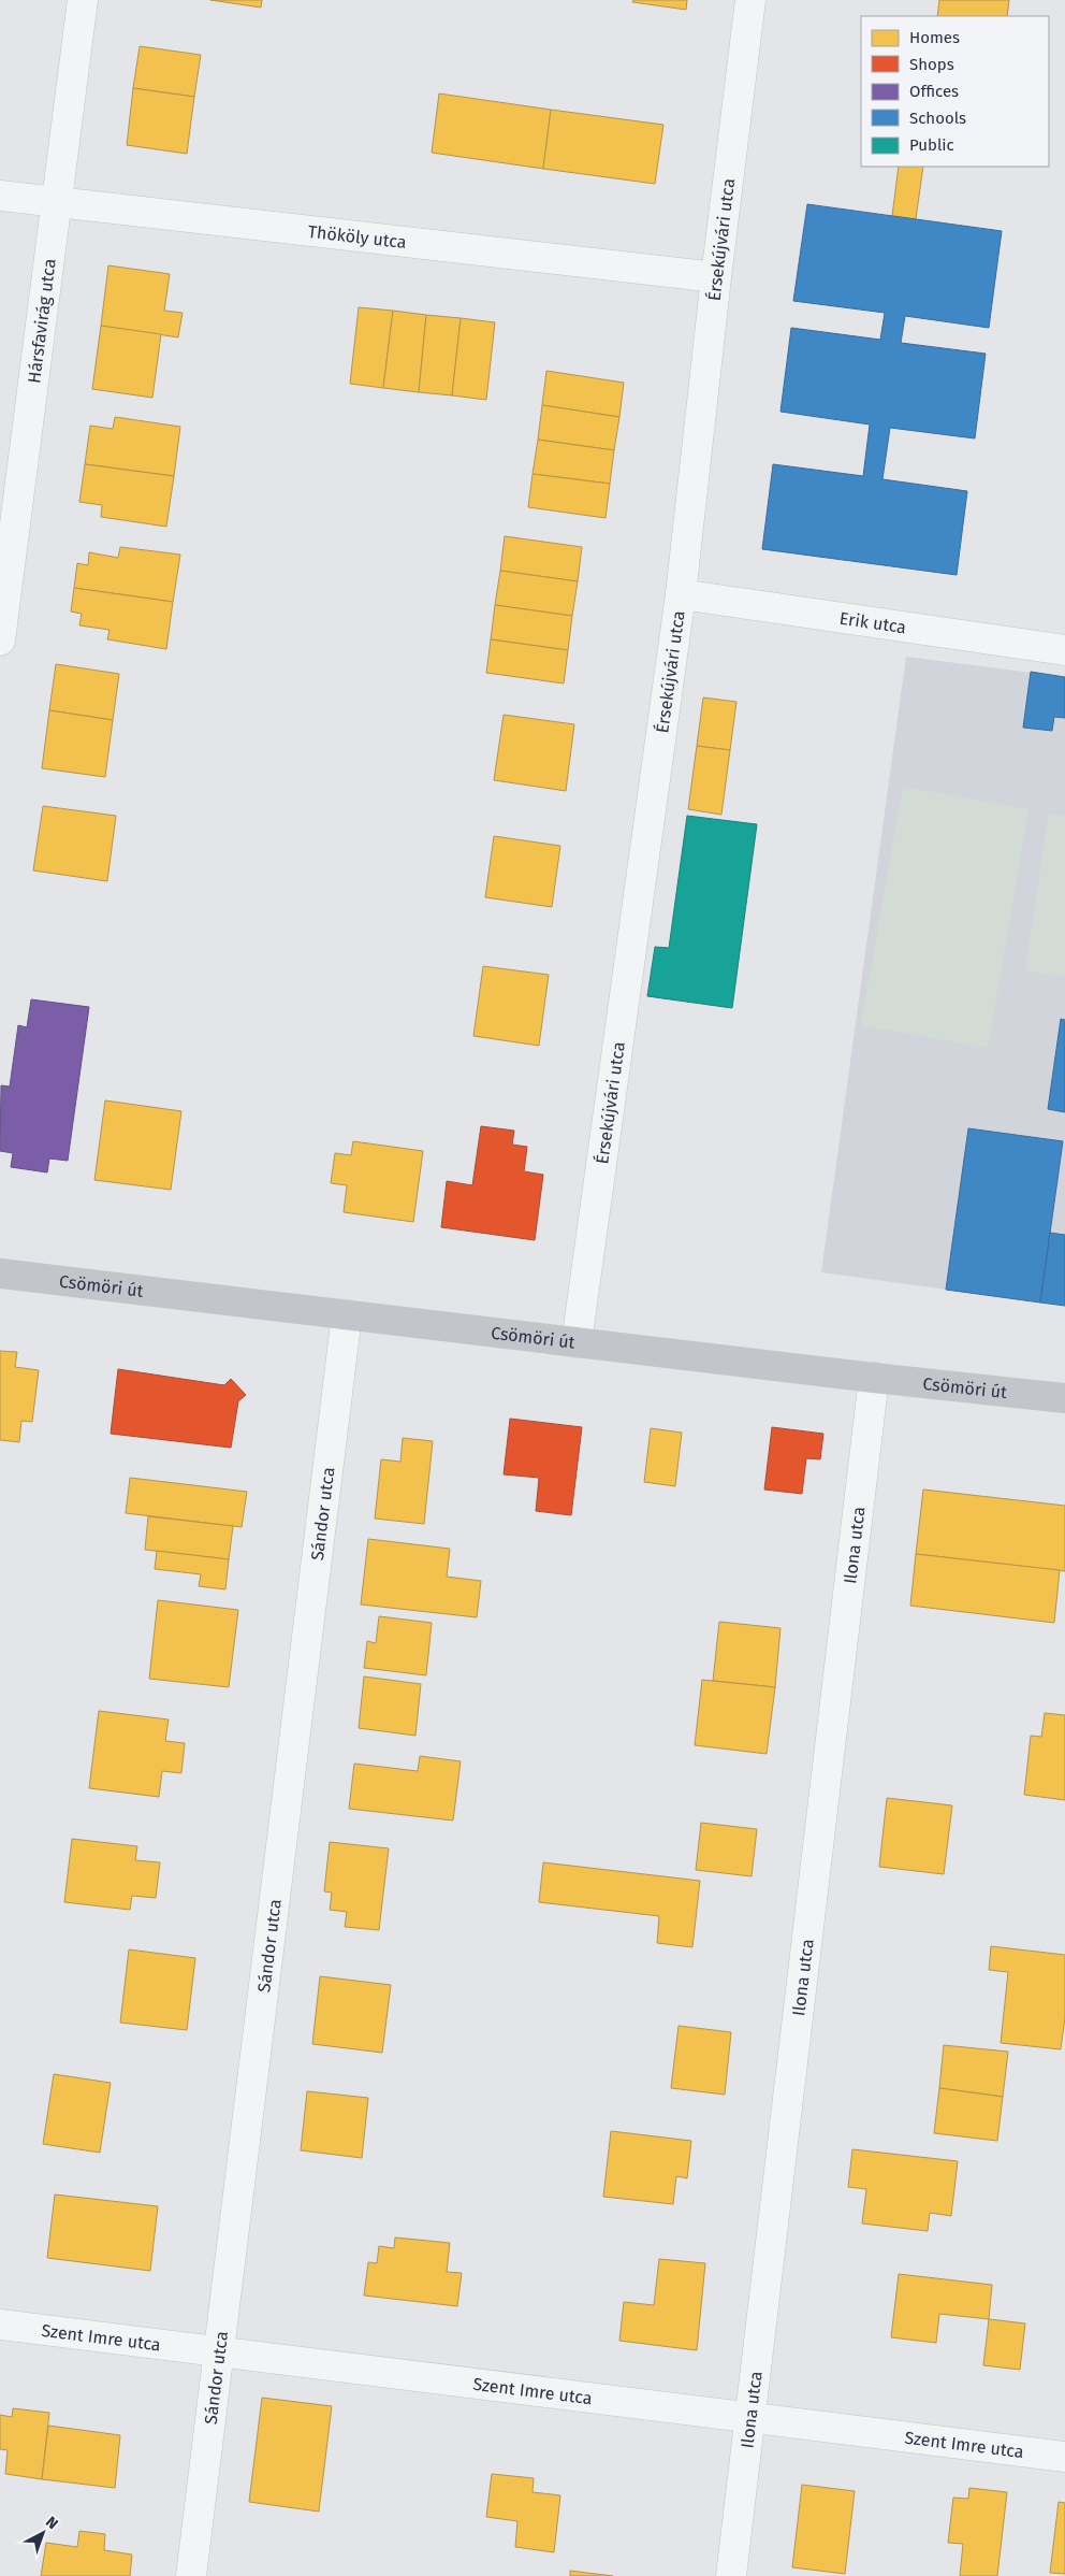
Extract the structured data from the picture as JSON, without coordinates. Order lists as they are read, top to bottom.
{
  "streets": {
    "main road": ["Csömöri út"],
    "street": [
      "Thököly utca",
      "Érsekújvári utca",
      "Hársfavirág utca",
      "Erik utca",
      "Sándor utca",
      "Ilona utca",
      "Szent Imre utca"
    ]
  },
  "crossings": [
    ["Thököly utca", "Érsekújvári utca"],
    ["Thököly utca", "Hársfavirág utca"],
    ["Érsekújvári utca", "Erik utca"],
    ["Érsekújvári utca", "Csömöri út"],
    ["Csömöri út", "Sándor utca"],
    ["Csömöri út", "Ilona utca"],
    ["Sándor utca", "Szent Imre utca"],
    ["Ilona utca", "Szent Imre utca"]
  ],
  "legend": [
    "Homes",
    "Shops",
    "Offices",
    "Schools",
    "Public"
  ],
  "north": "top right"
}
